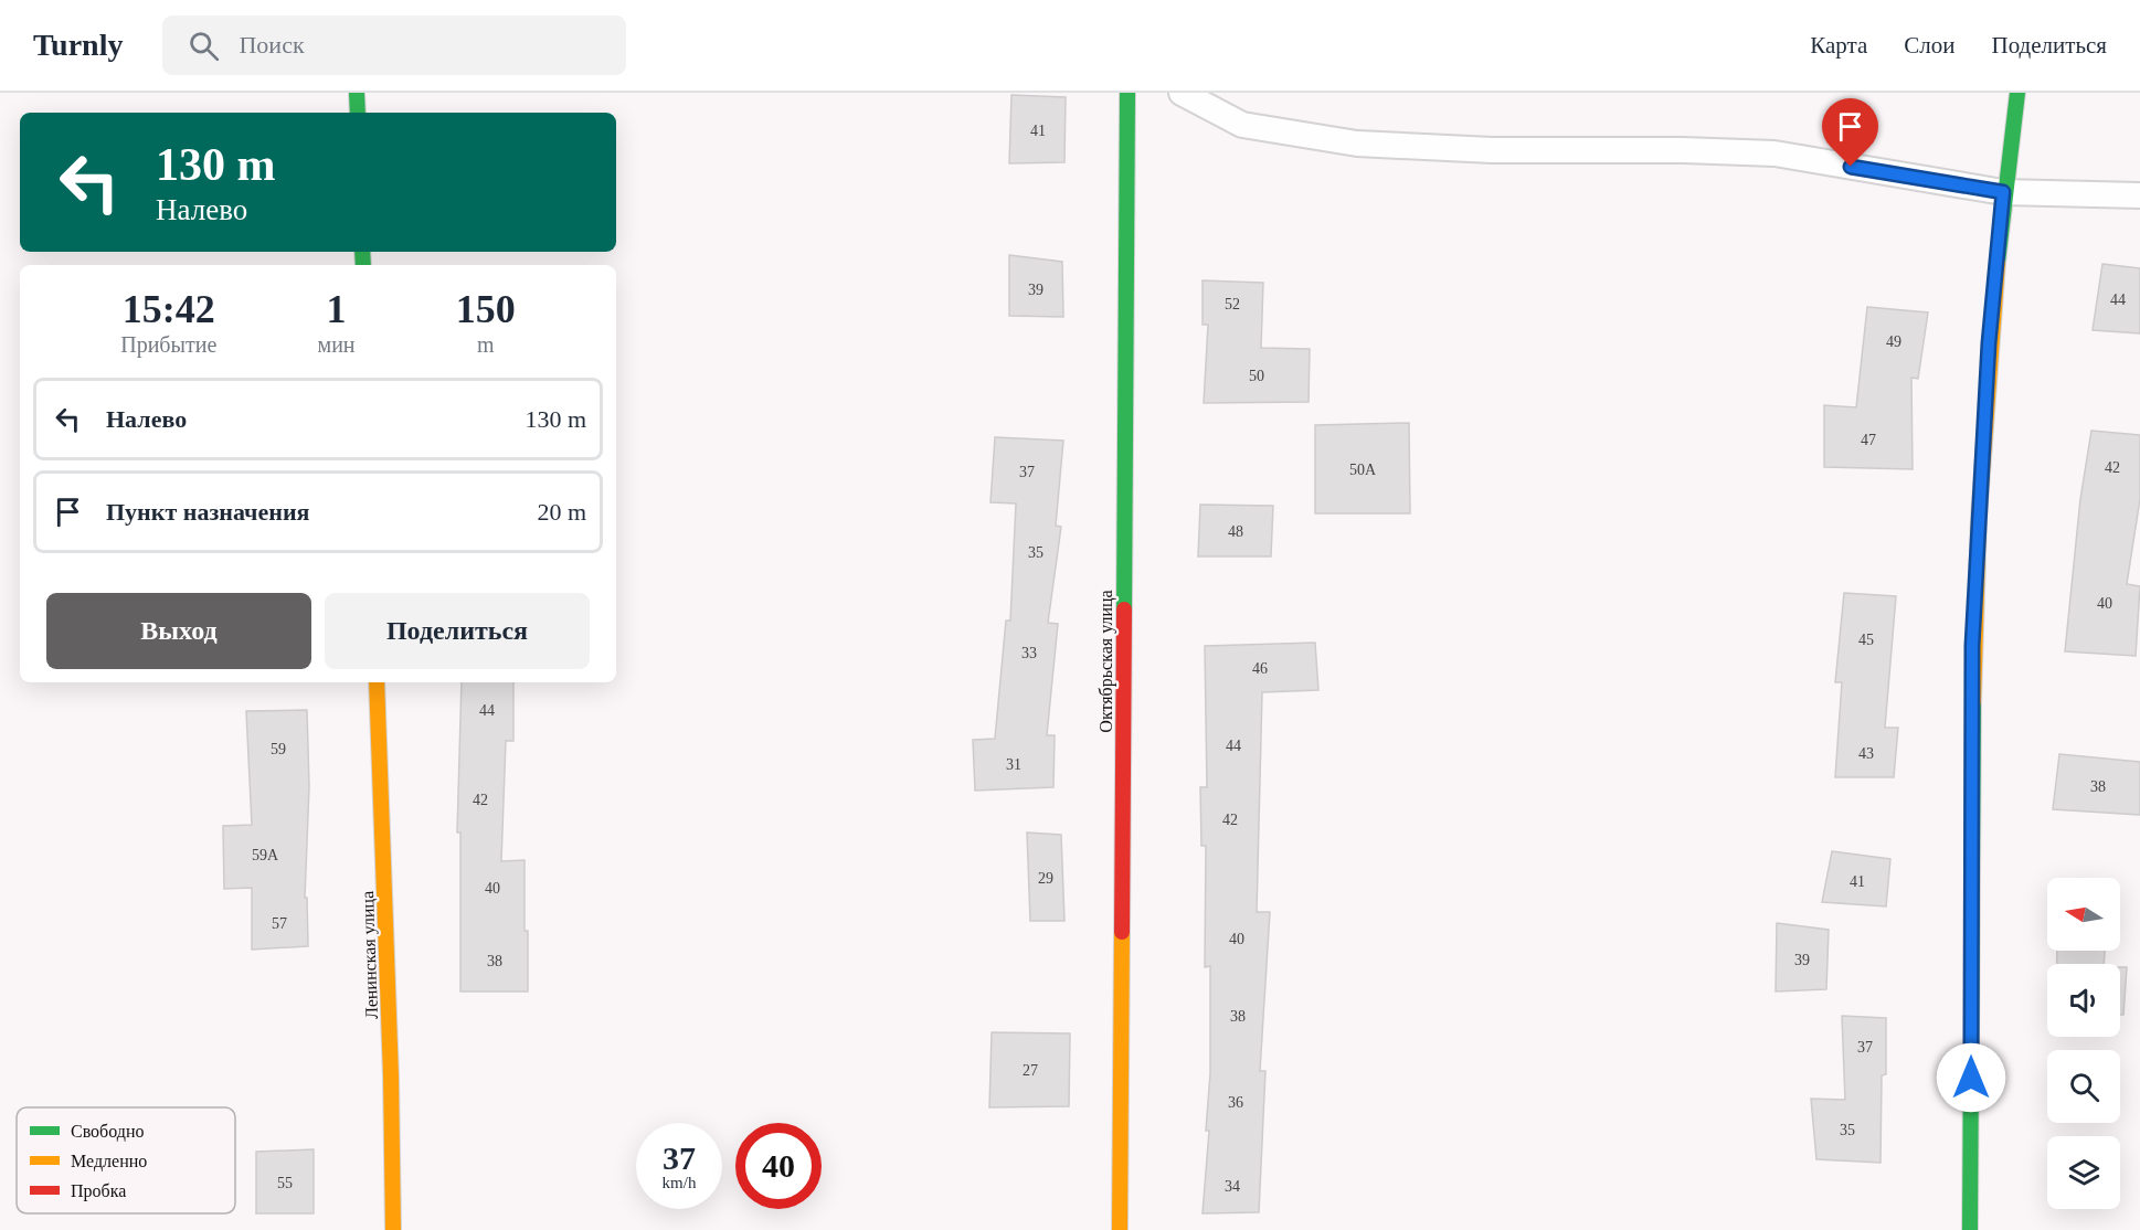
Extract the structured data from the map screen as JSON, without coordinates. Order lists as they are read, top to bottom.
{
  "streets": {
    "street": ["Октябрьская улица", "Ленинская улица"]
  },
  "house_numbers": [
    "41",
    "39",
    "44",
    "52",
    "49",
    "50",
    "47",
    "42",
    "50А",
    "37",
    "48",
    "35",
    "40",
    "45",
    "33",
    "46",
    "44",
    "44",
    "59",
    "43",
    "31",
    "38",
    "42",
    "42",
    "59А",
    "29",
    "41",
    "40",
    "57",
    "40",
    "39",
    "38",
    "38",
    "37",
    "27",
    "36",
    "35",
    "55",
    "34"
  ],
  "legend": ["Свободно", "Медленно", "Пробка"],
  "north": "left",
  "page": {
    "header": "Turnly",
    "search": "Поиск",
    "nav": ["Карта", "Слои", "Поделиться"],
    "turn": ["130 m", "Налево"],
    "eta": [
      "15:42",
      "Прибытие",
      "1",
      "мин",
      "150",
      "m"
    ],
    "list": [
      {
        "name": "Налево",
        "value": "130 m"
      },
      {
        "name": "Пункт назначения",
        "value": "20 m"
      }
    ],
    "buttons": ["Выход", "Поделиться"],
    "speed": "37 km/h",
    "limit": "40"
  }
}
